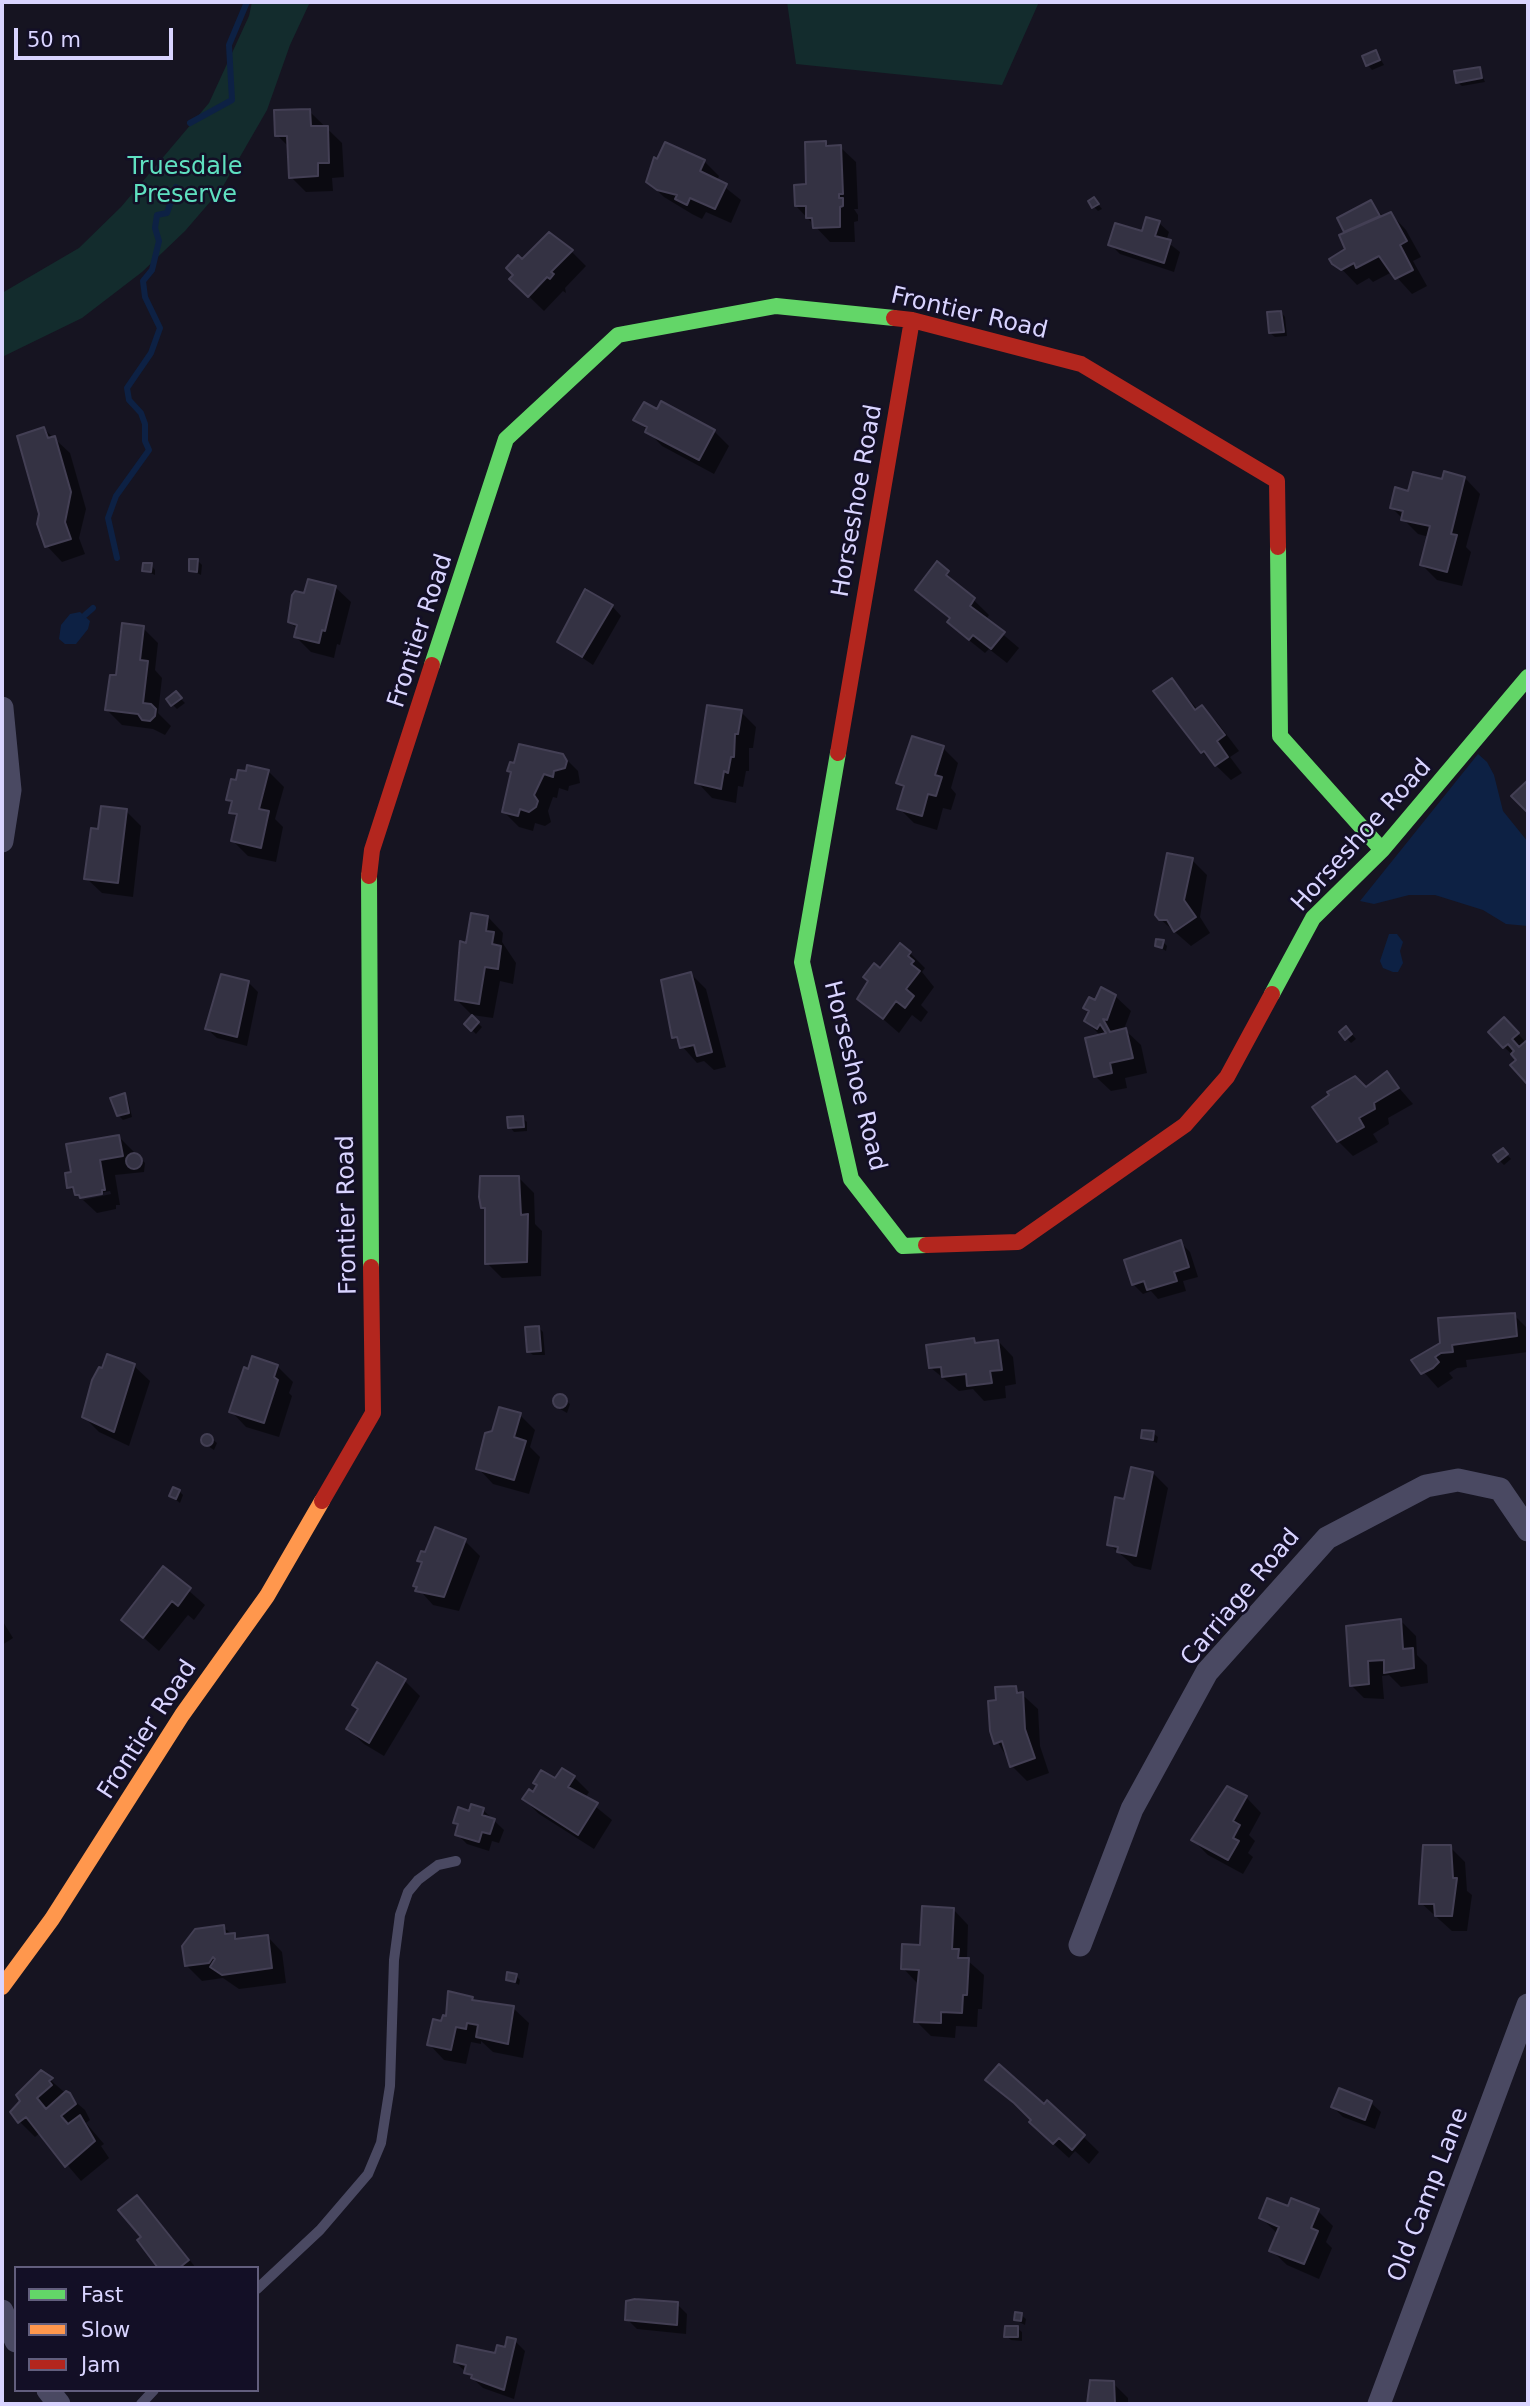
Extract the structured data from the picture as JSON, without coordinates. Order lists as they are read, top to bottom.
{
  "streets": {
    "street": [
      "Frontier Road",
      "Horseshoe Road",
      "Carriage Road",
      "Old Camp Lane"
    ]
  },
  "crossings": [
    ["Frontier Road", "Horseshoe Road"]
  ],
  "parks": ["Truesdale Preserve"],
  "legend": ["Fast", "Slow", "Jam"],
  "scale_bar": "50 m"
}
